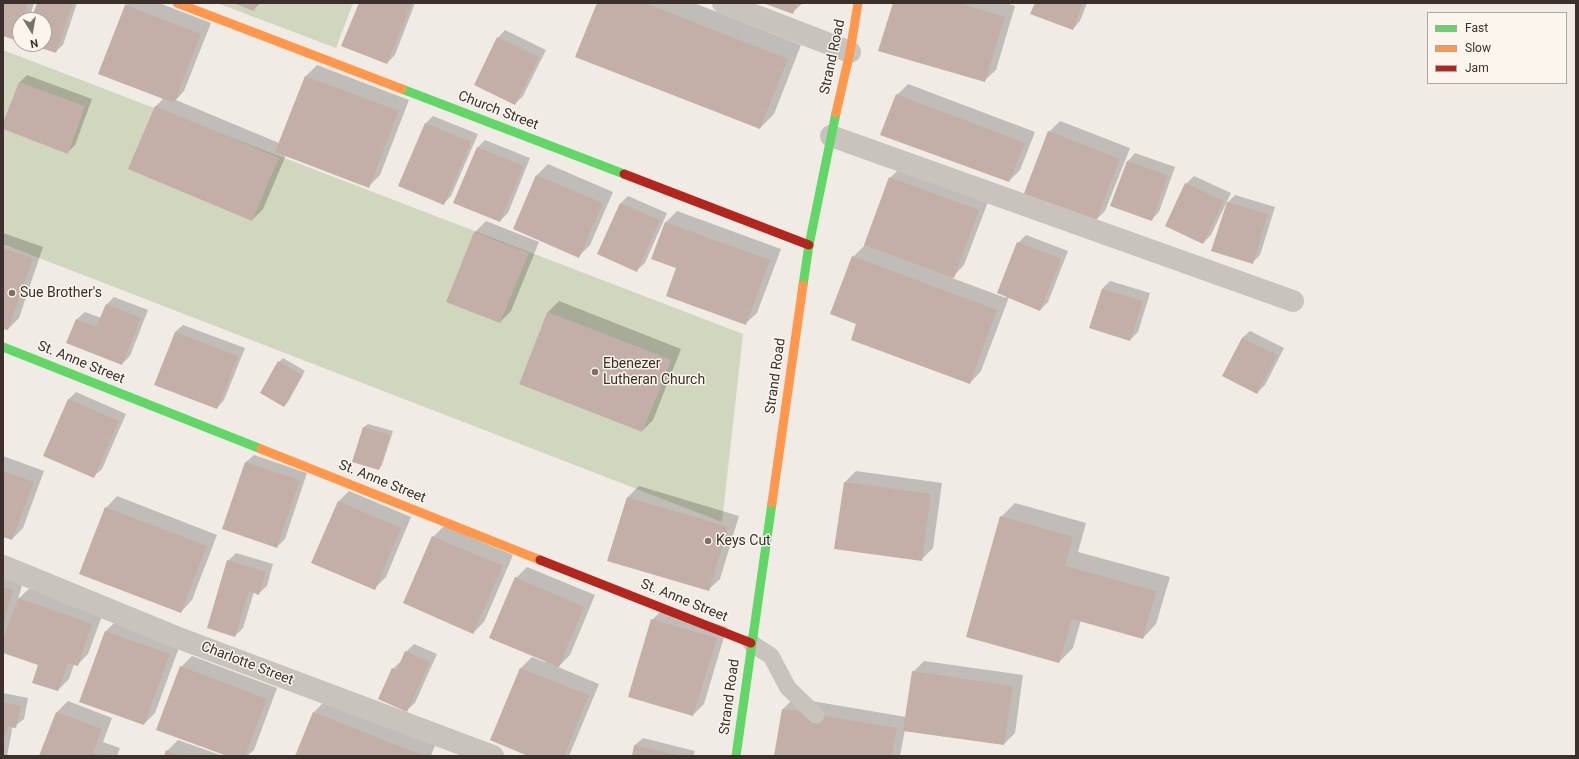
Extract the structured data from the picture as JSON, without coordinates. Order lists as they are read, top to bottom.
{
  "streets": {
    "street": [
      "Strand Road",
      "Church Street",
      "St. Anne Street",
      "Charlotte Street"
    ]
  },
  "crossings": [
    ["Strand Road", "Church Street"],
    ["Strand Road", "St. Anne Street"]
  ],
  "places": ["Sue Brother's", "Ebenezer Lutheran Church", "Keys Cut"],
  "legend": ["Fast", "Slow", "Jam"],
  "north": "bottom"
}
